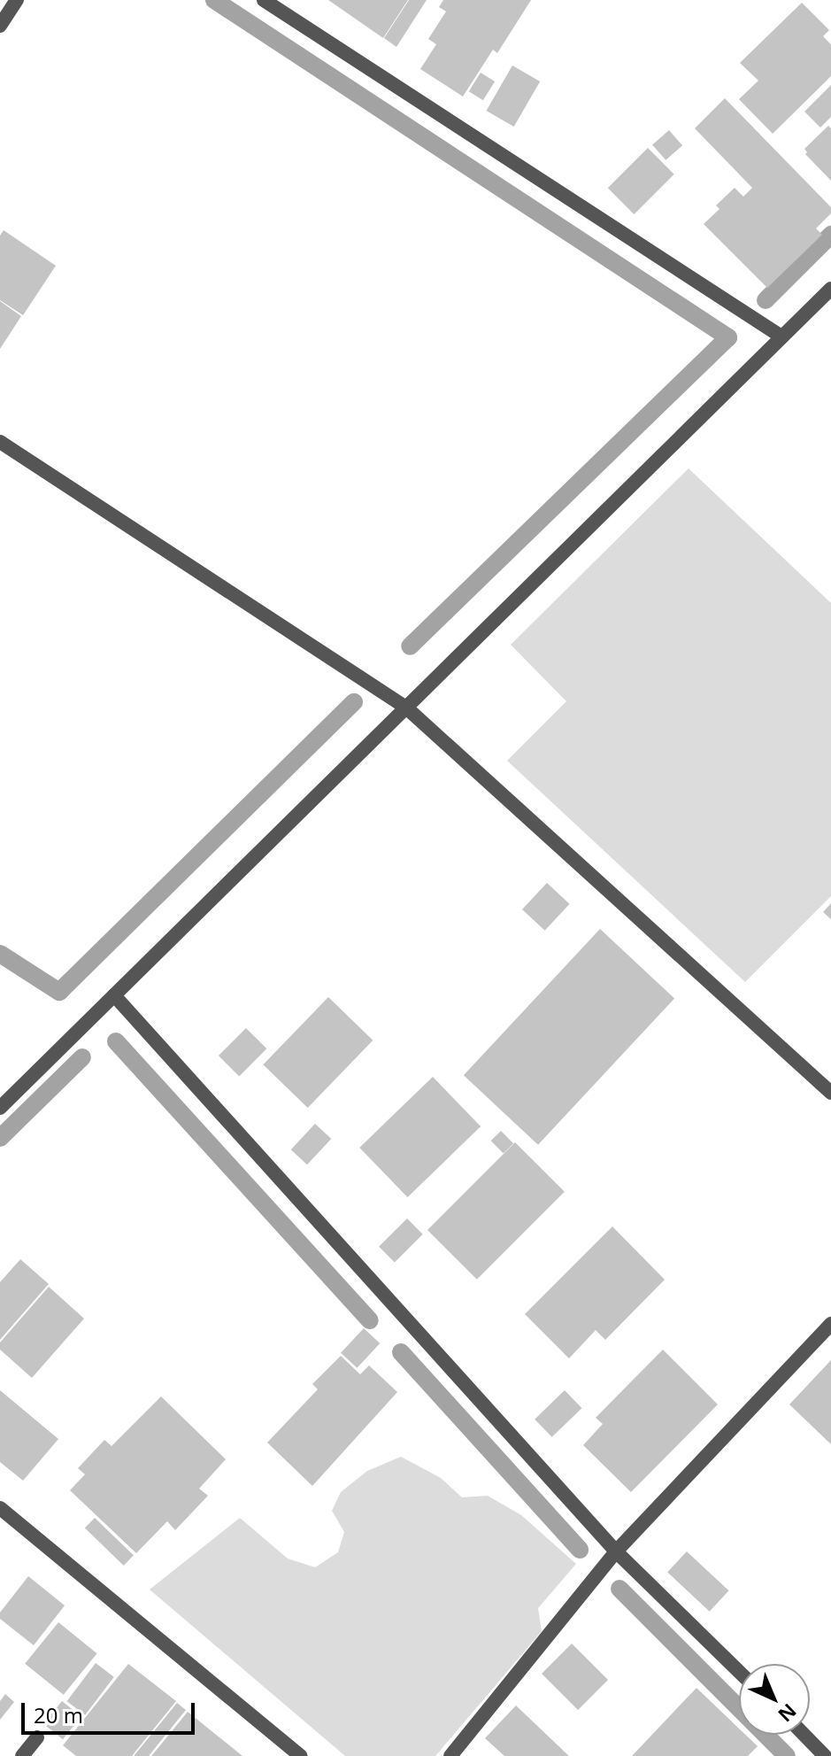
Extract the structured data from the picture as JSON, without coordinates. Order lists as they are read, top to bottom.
{
  "scale_bar": "20 m",
  "north": "bottom right"
}
